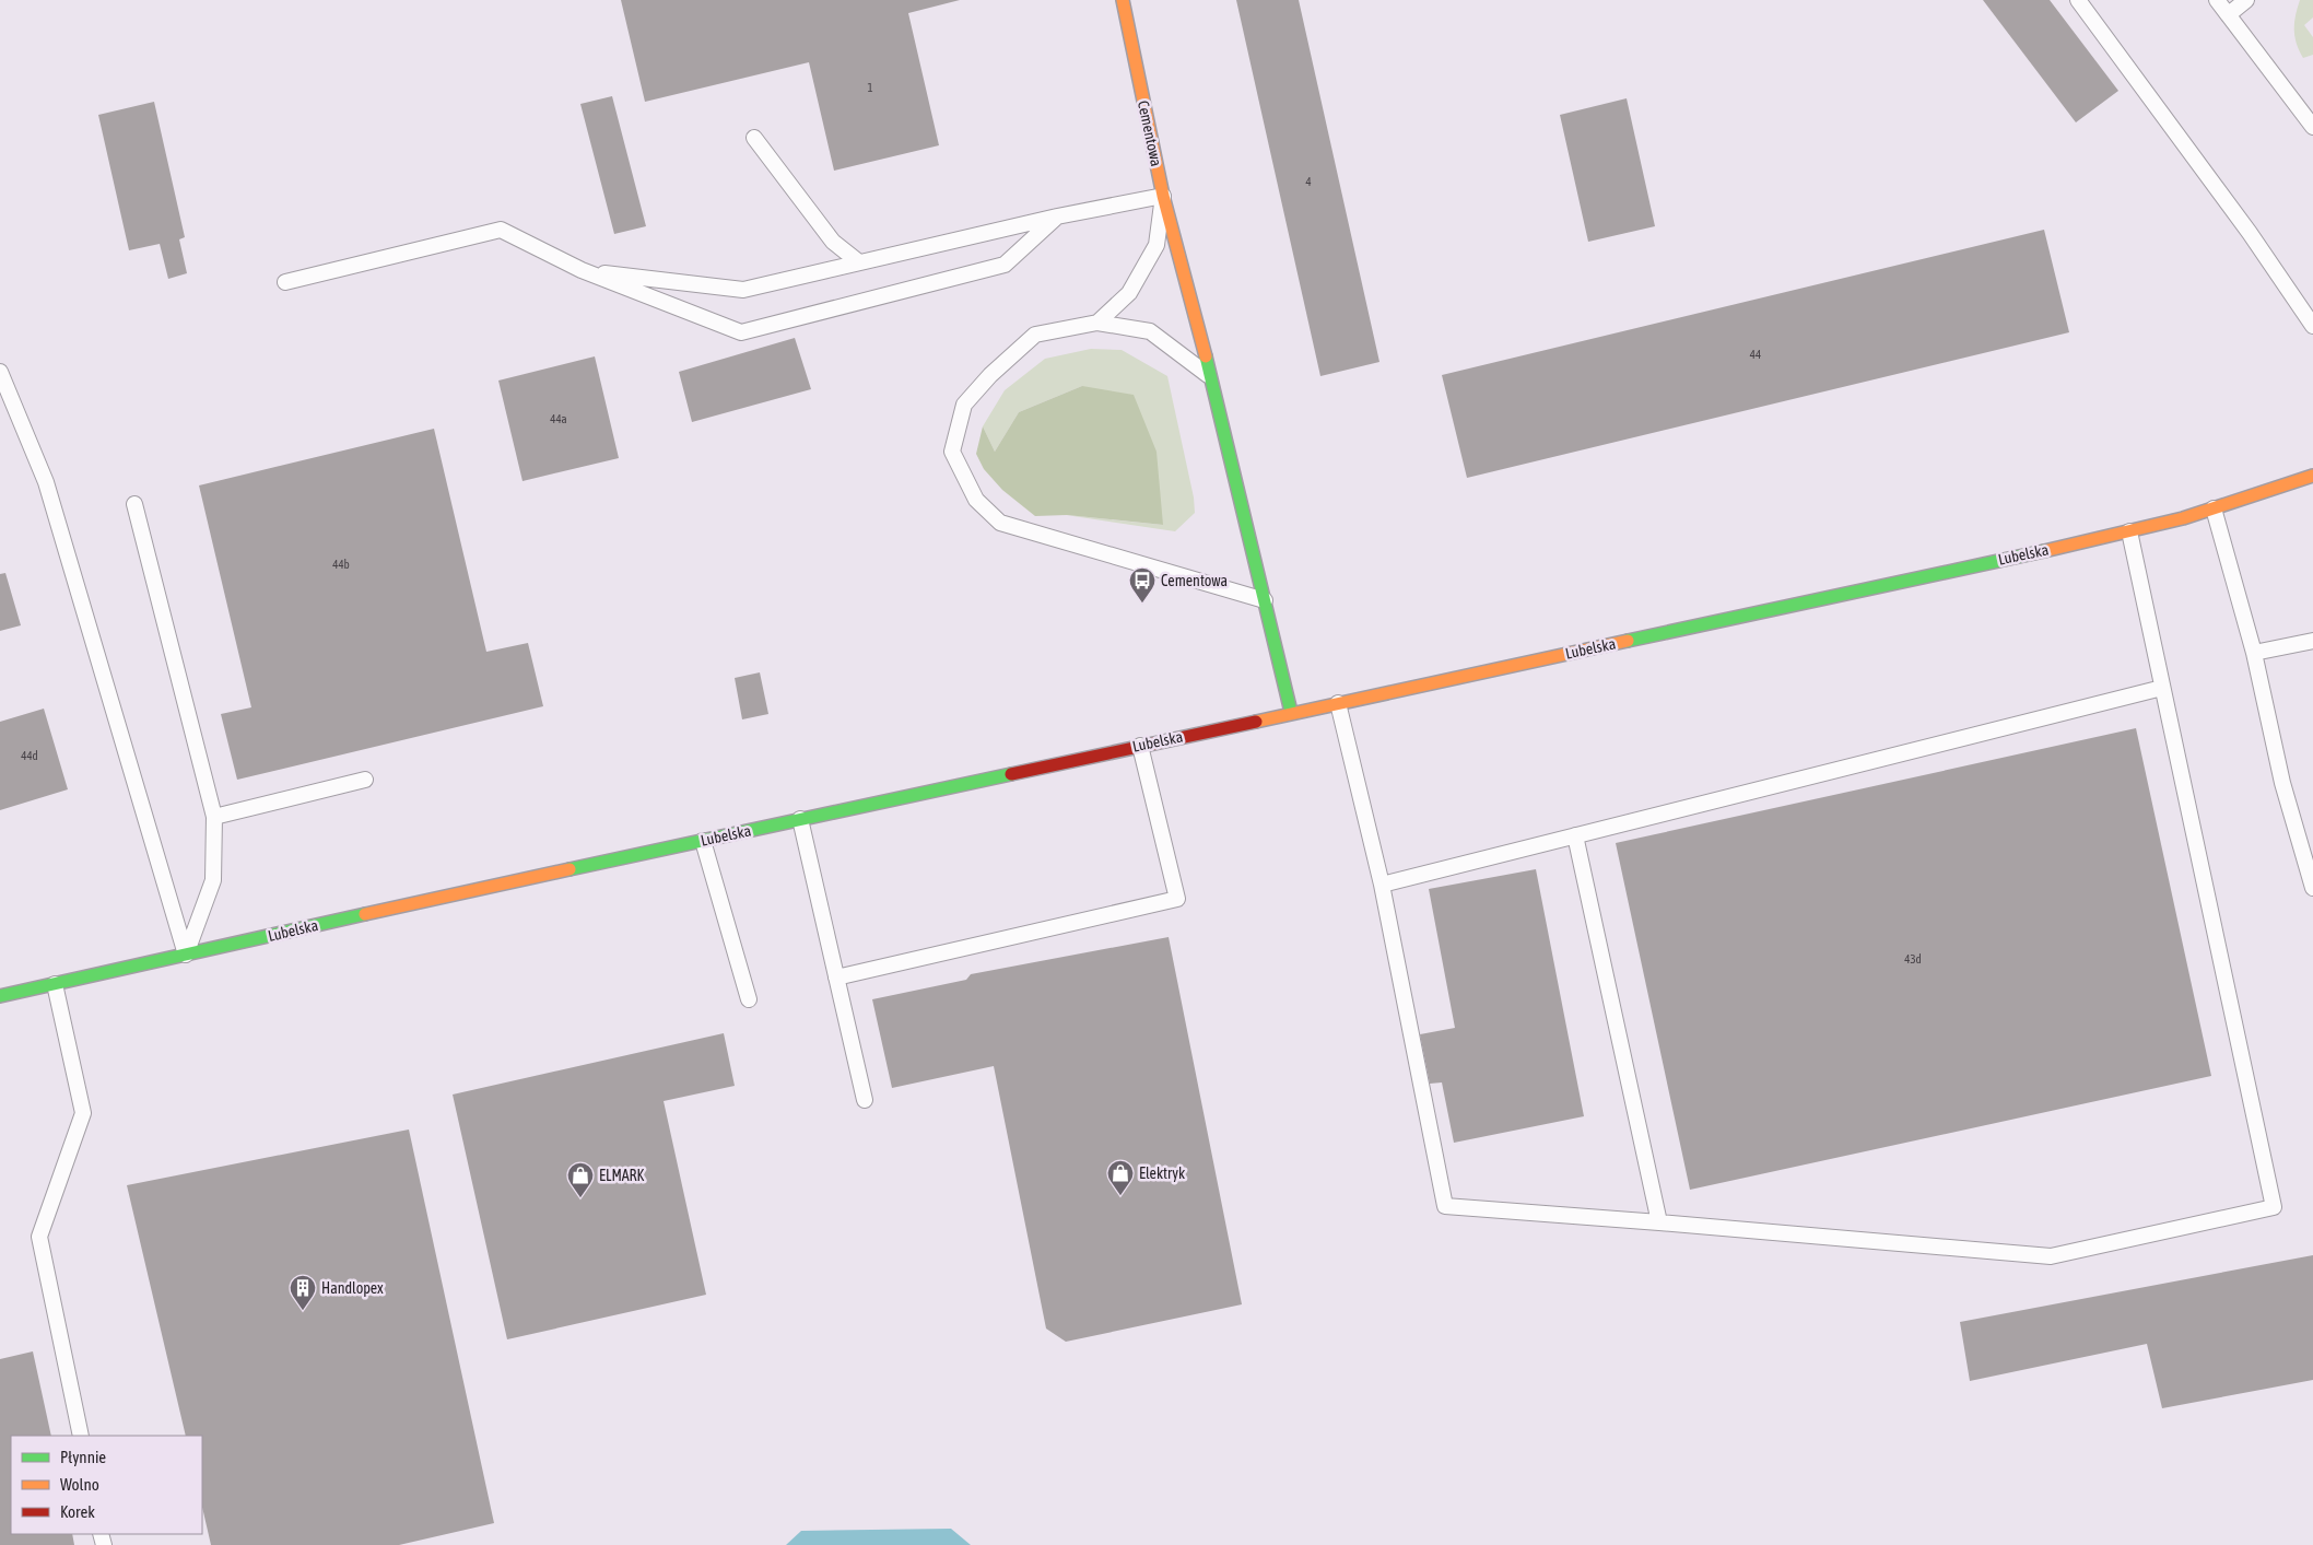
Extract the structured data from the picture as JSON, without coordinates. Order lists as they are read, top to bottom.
{
  "streets": {
    "street": ["Cementowa", "Lubelska"]
  },
  "crossings": [
    ["Cementowa", "Lubelska"]
  ],
  "places": {
    "bus stop": ["Cementowa"],
    "shop": ["Elektryk", "ELMARK"],
    "building": ["Handlopex"]
  },
  "house_numbers": [
    "1",
    "4",
    "44",
    "44a",
    "44b",
    "44d",
    "43d"
  ],
  "legend": ["Płynnie", "Wolno", "Korek"]
}
